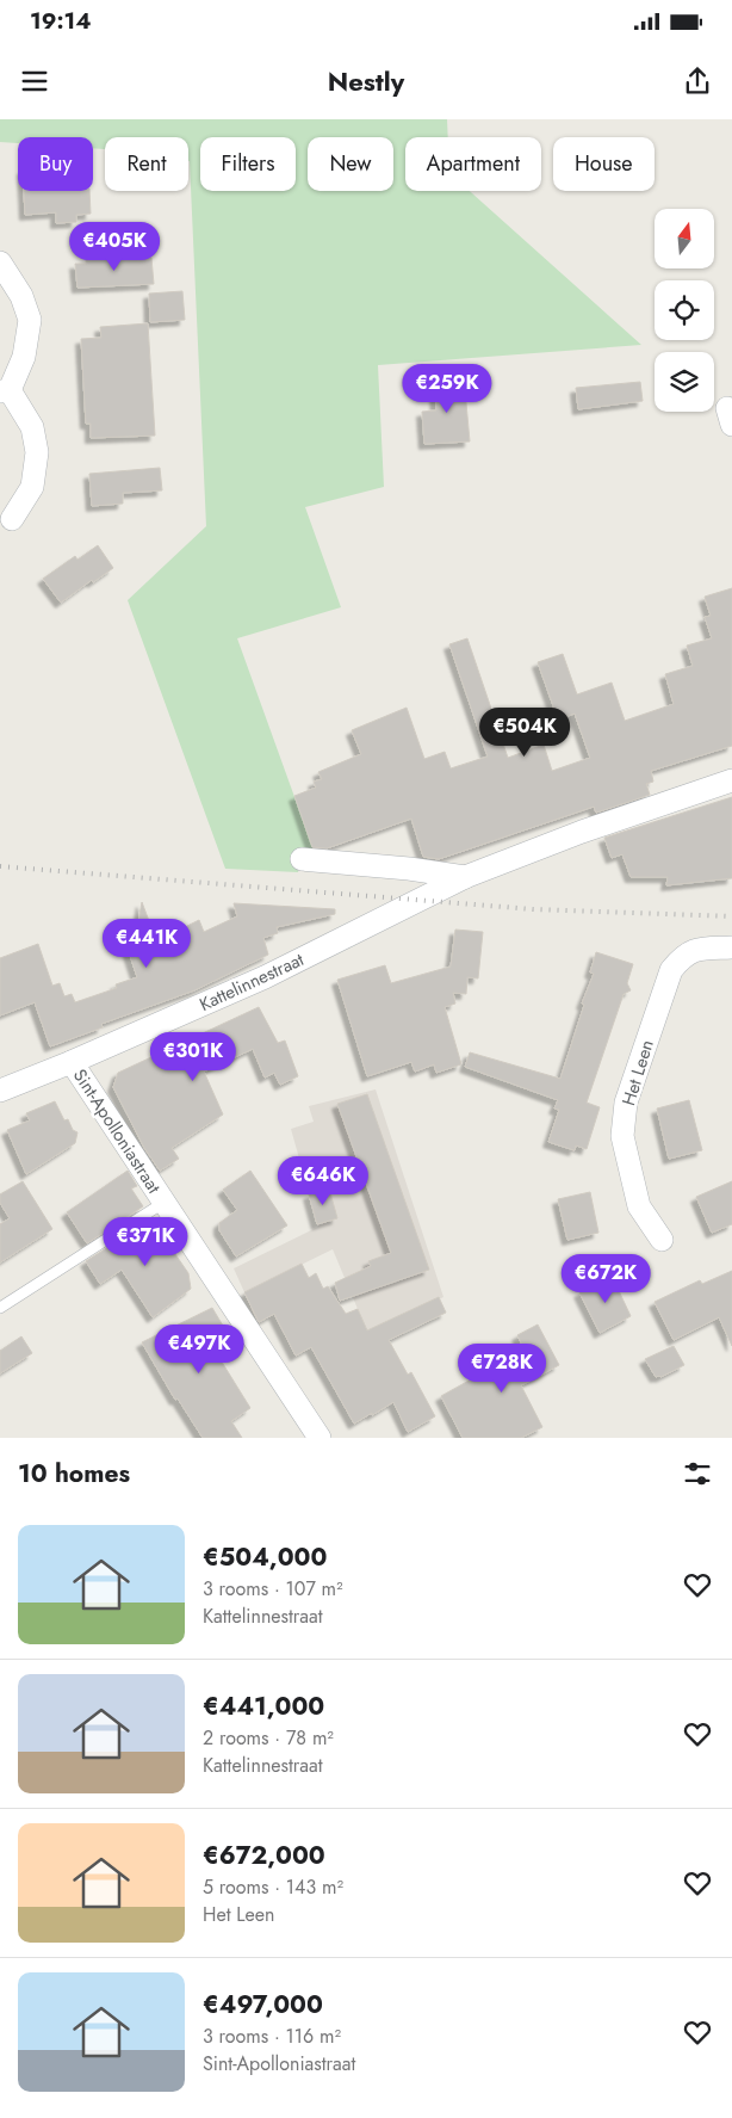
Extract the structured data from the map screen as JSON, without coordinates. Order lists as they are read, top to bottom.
{
  "streets": {
    "street": ["Kattelinnestraat", "Het Leen", "Sint-Apolloniastraat"]
  },
  "crossings": [
    ["Kattelinnestraat", "Sint-Apolloniastraat"]
  ],
  "north": "top",
  "page": {
    "status": "19:14",
    "header": "Nestly",
    "chip": [
      "Buy",
      "Rent",
      "Filters",
      "New",
      "Apartment",
      "House"
    ],
    "price": [
      "€405K",
      "€259K",
      "€504K",
      "€441K",
      "€301K",
      "€646K",
      "€371K",
      "€672K",
      "€497K",
      "€728K"
    ],
    "heading": "10 homes",
    "list": [
      {
        "name": "€504,000",
        "note": "3 rooms · 107 m² · Kattelinnestraat"
      },
      {
        "name": "€441,000",
        "note": "2 rooms · 78 m² · Kattelinnestraat"
      },
      {
        "name": "€672,000",
        "note": "5 rooms · 143 m² · Het Leen"
      },
      {
        "name": "€497,000",
        "note": "3 rooms · 116 m² · Sint-Apolloniastraat"
      }
    ]
  }
}
